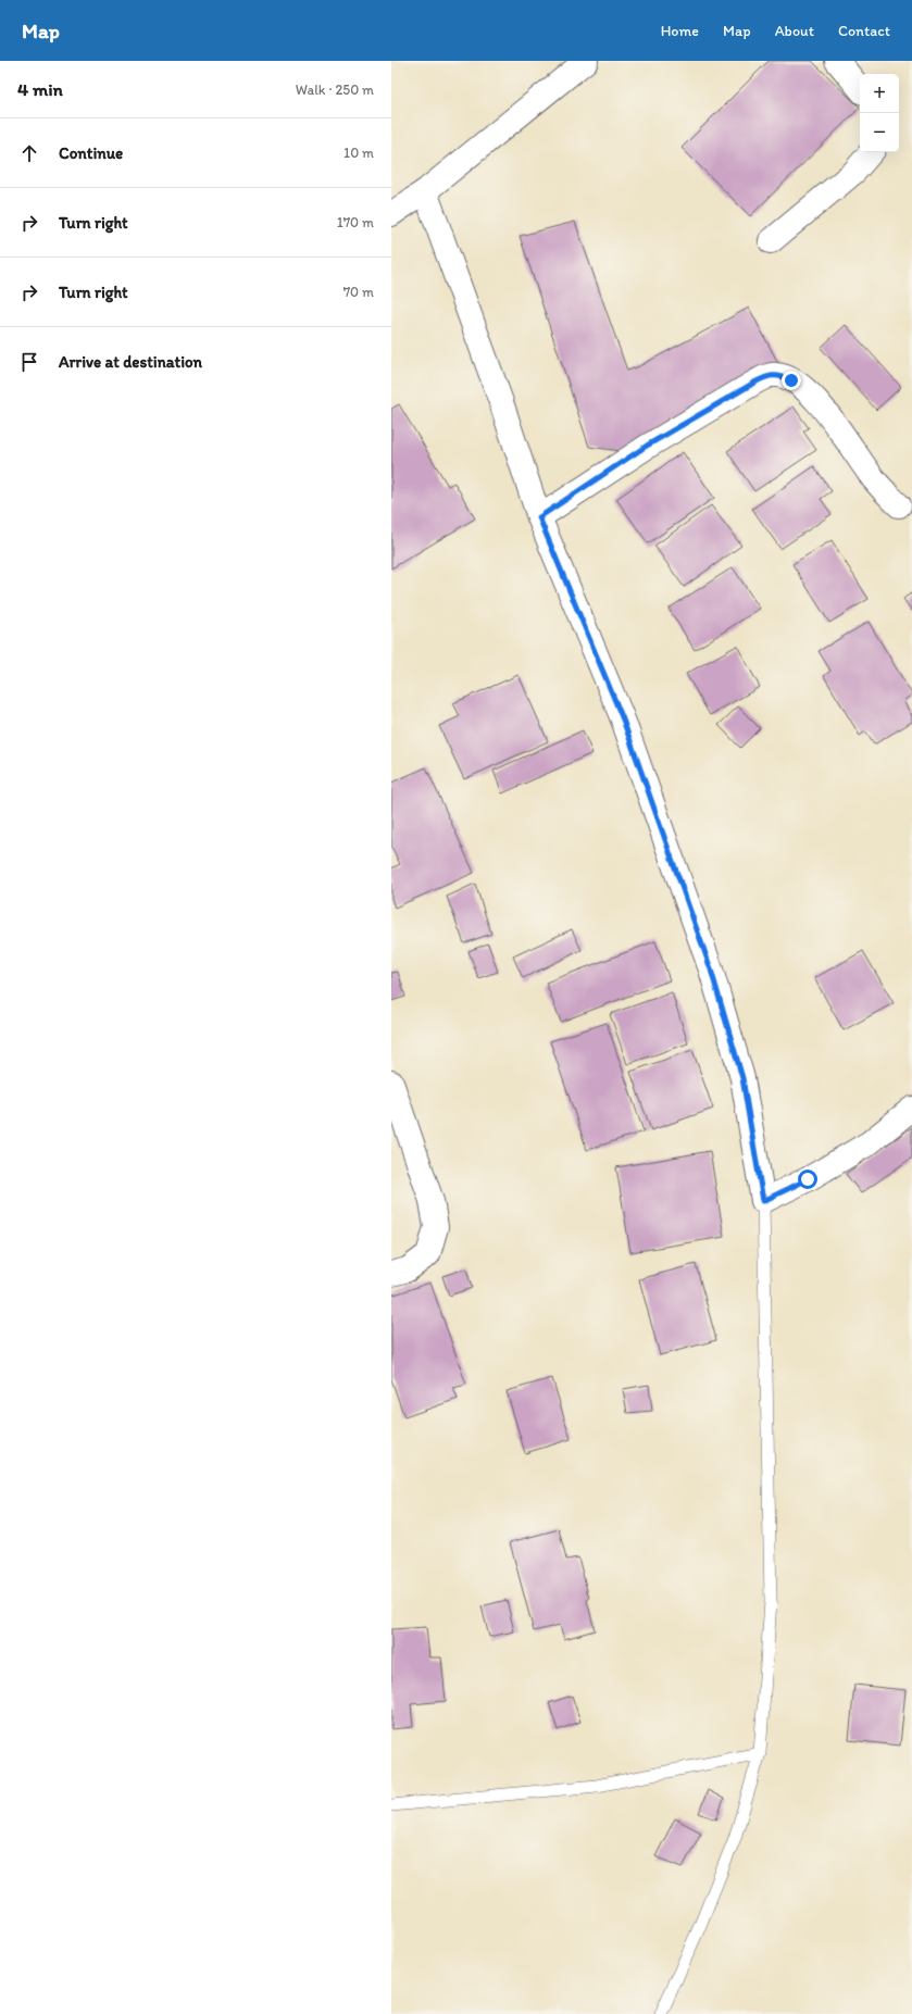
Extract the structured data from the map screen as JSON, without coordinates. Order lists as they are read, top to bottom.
{
  "page": {
    "header": "Map",
    "nav": [
      "Home",
      "Map",
      "About",
      "Contact"
    ],
    "heading": ["4 min", "Walk · 250 m"],
    "map_buttons": ["+", "−"],
    "list": [
      ["Continue", "10 m"],
      ["Turn right", "170 m"],
      ["Turn right", "70 m"],
      "Arrive at destination"
    ]
  }
}
